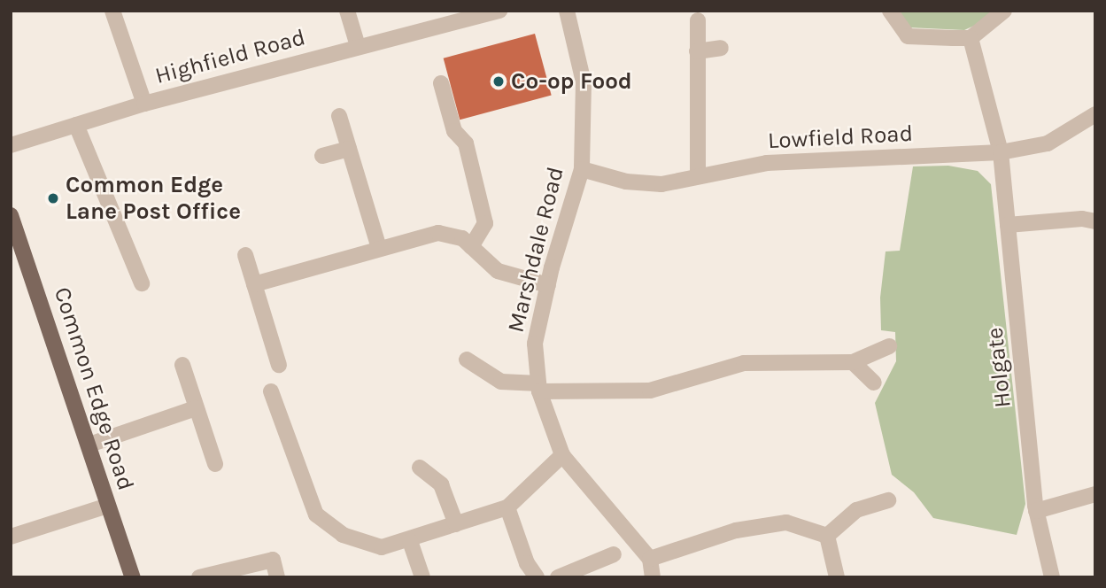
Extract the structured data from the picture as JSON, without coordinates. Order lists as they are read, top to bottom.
{
  "streets": {
    "main road": ["Common Edge Road"],
    "street": [
      "Highfield Road",
      "Lowfield Road",
      "Marshdale Road",
      "Holgate"
    ]
  },
  "crossings": [
    ["Lowfield Road", "Marshdale Road"],
    ["Lowfield Road", "Holgate"]
  ],
  "places": ["Co-op Food", "Common Edge Lane Post Office"]
}
